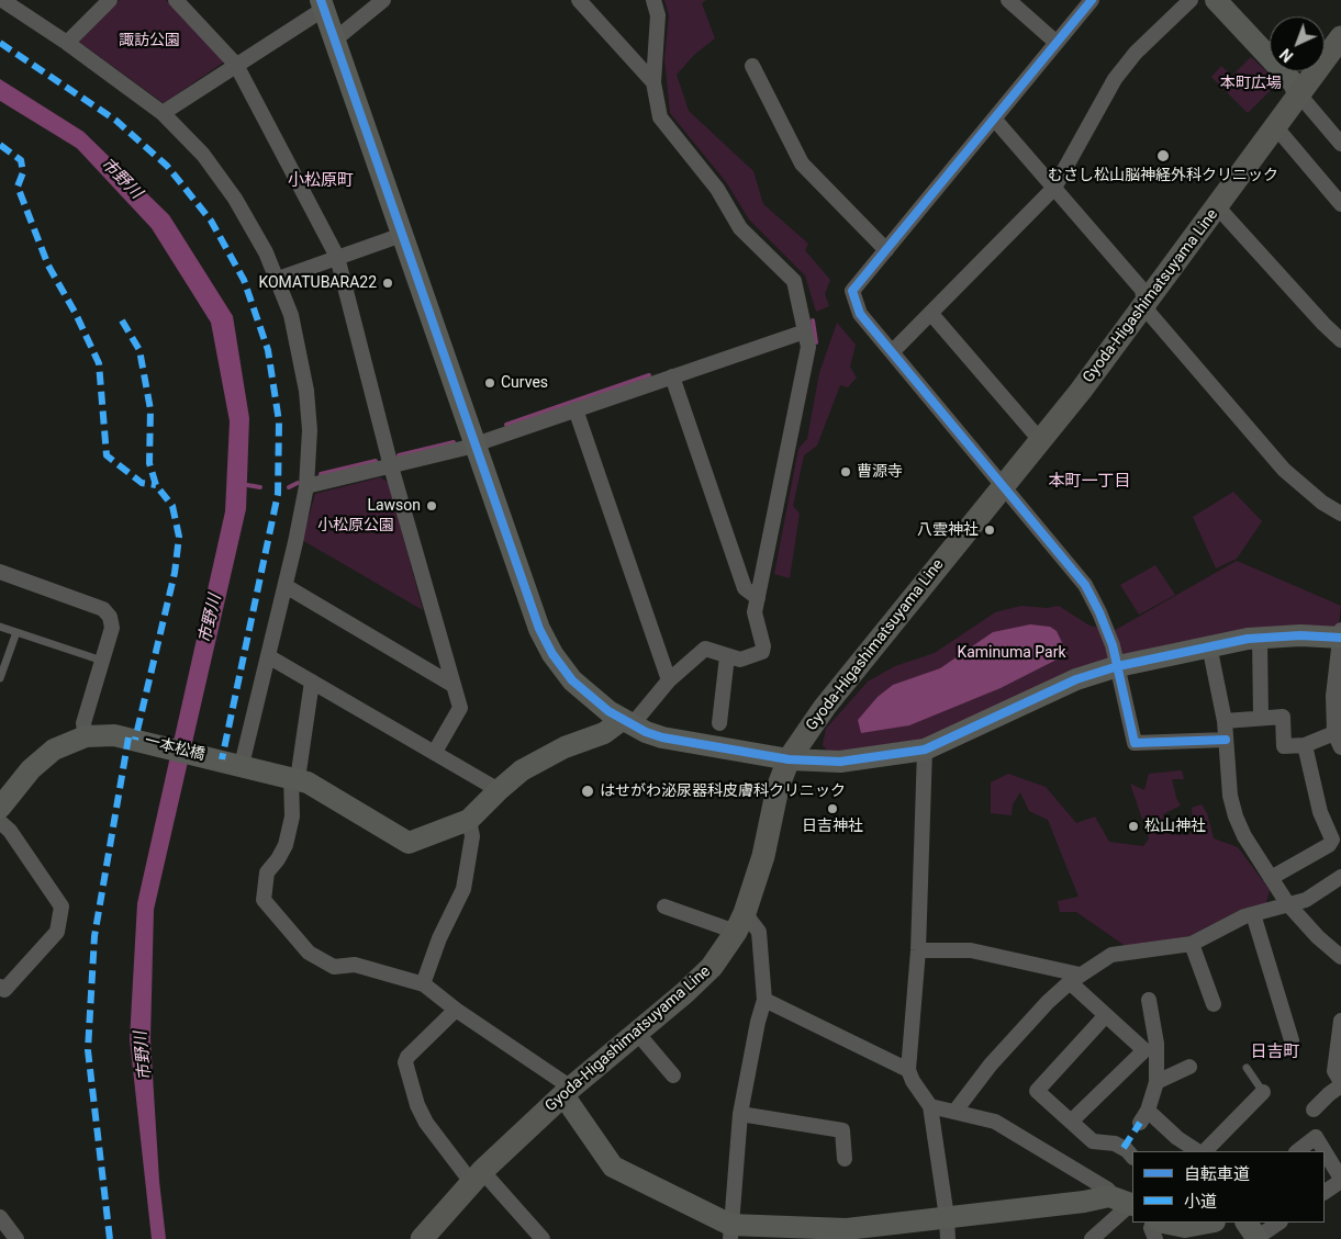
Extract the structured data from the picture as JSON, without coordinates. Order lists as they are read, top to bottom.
{
  "streets": {
    "main road": ["Gyoda-Higashimatsuyama Line"],
    "street": ["一本松橋"]
  },
  "districts": ["小松原町", "本町一丁目", "日吉町"],
  "water": ["市野川"],
  "parks": [
    "諏訪公園",
    "本町広場",
    "小松原公園",
    "Kaminuma Park"
  ],
  "places": [
    "むさし松山脳神経外科クリニック",
    "KOMATUBARA22",
    "Curves",
    "曹源寺",
    "Lawson",
    "八雲神社",
    "はせがわ泌尿器科皮膚科クリニック",
    "日吉神社",
    "松山神社"
  ],
  "legend": ["自転車道", "小道"],
  "north": "bottom left"
}
